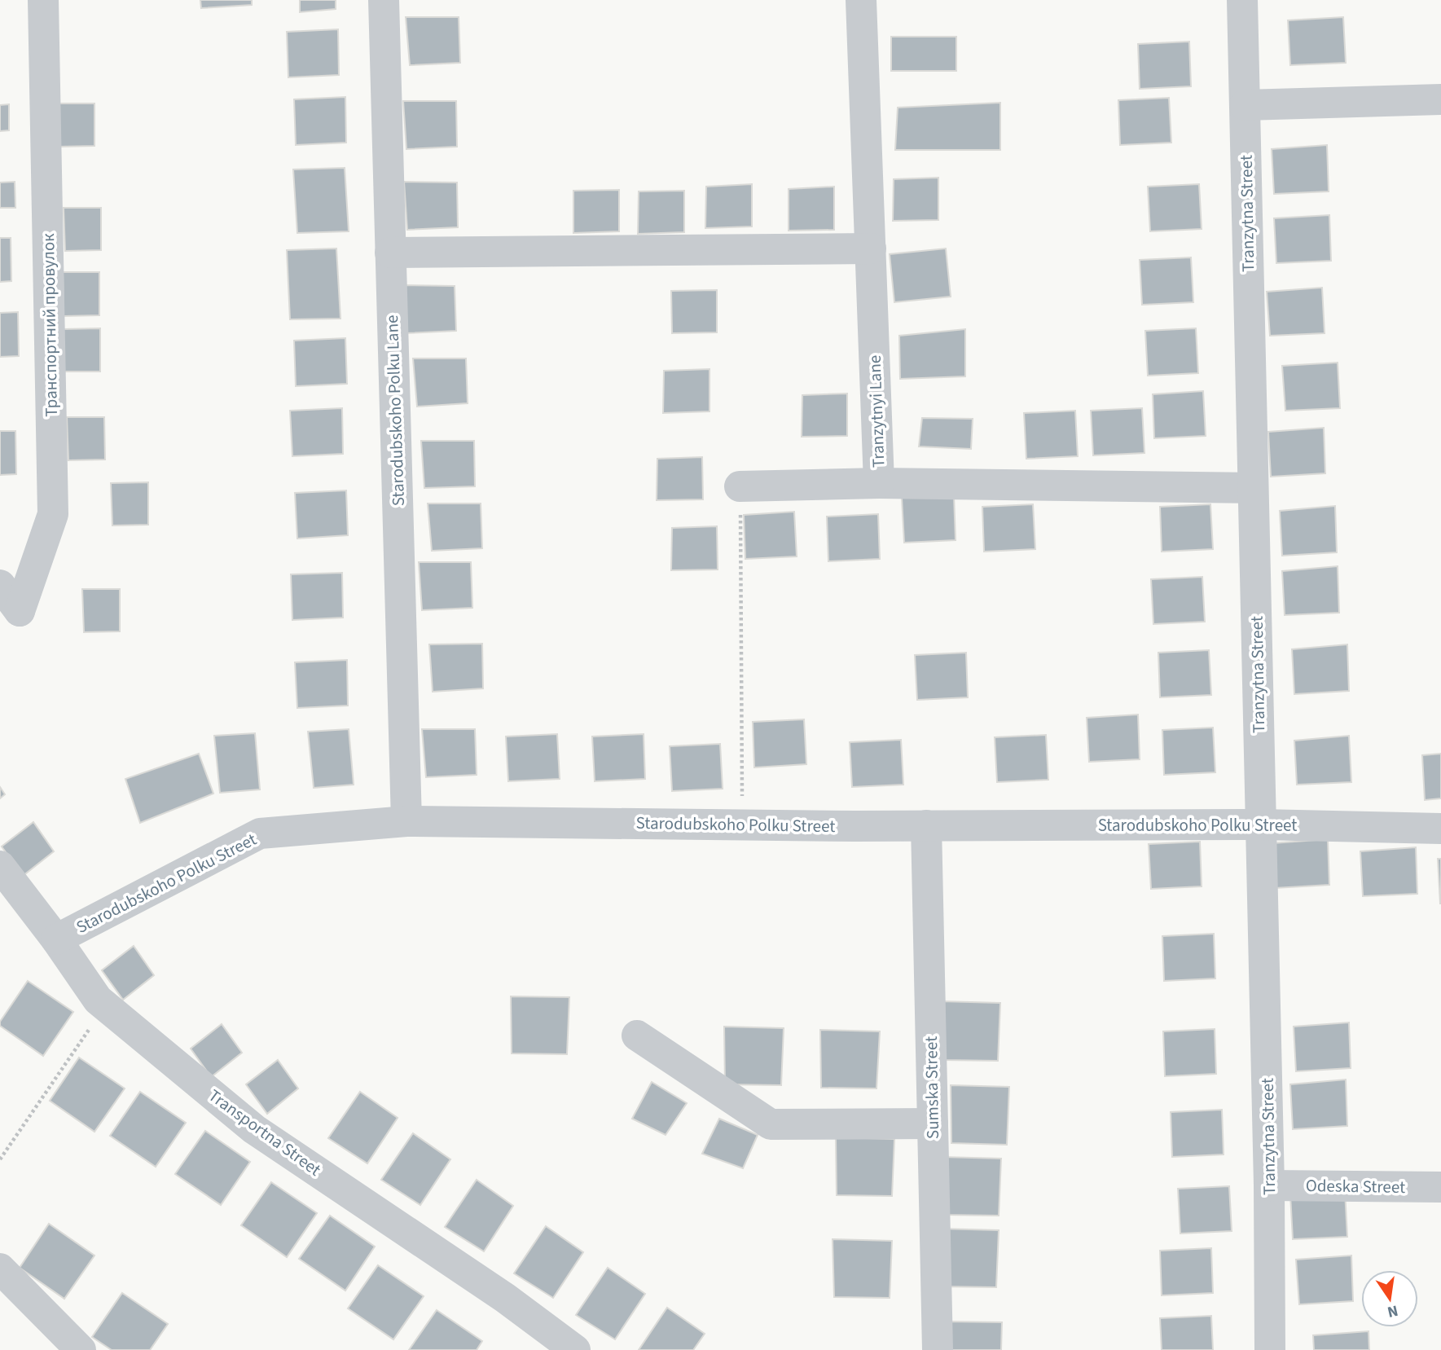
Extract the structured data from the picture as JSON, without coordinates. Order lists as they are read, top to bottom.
{
  "streets": {
    "street": [
      "Tranzytna Street",
      "Транспортний провулок",
      "Starodubskoho Polku Lane",
      "Tranzytnyi Lane",
      "Starodubskoho Polku Street",
      "Sumska Street",
      "Transportna Street",
      "Odeska Street"
    ]
  },
  "crossings": [
    ["Tranzytna Street", "Tranzytnyi Lane"],
    ["Tranzytna Street", "Starodubskoho Polku Street"],
    ["Tranzytna Street", "Odeska Street"],
    ["Starodubskoho Polku Lane", "Starodubskoho Polku Street"],
    ["Starodubskoho Polku Street", "Sumska Street"],
    ["Starodubskoho Polku Street", "Transportna Street"]
  ],
  "north": "bottom"
}
